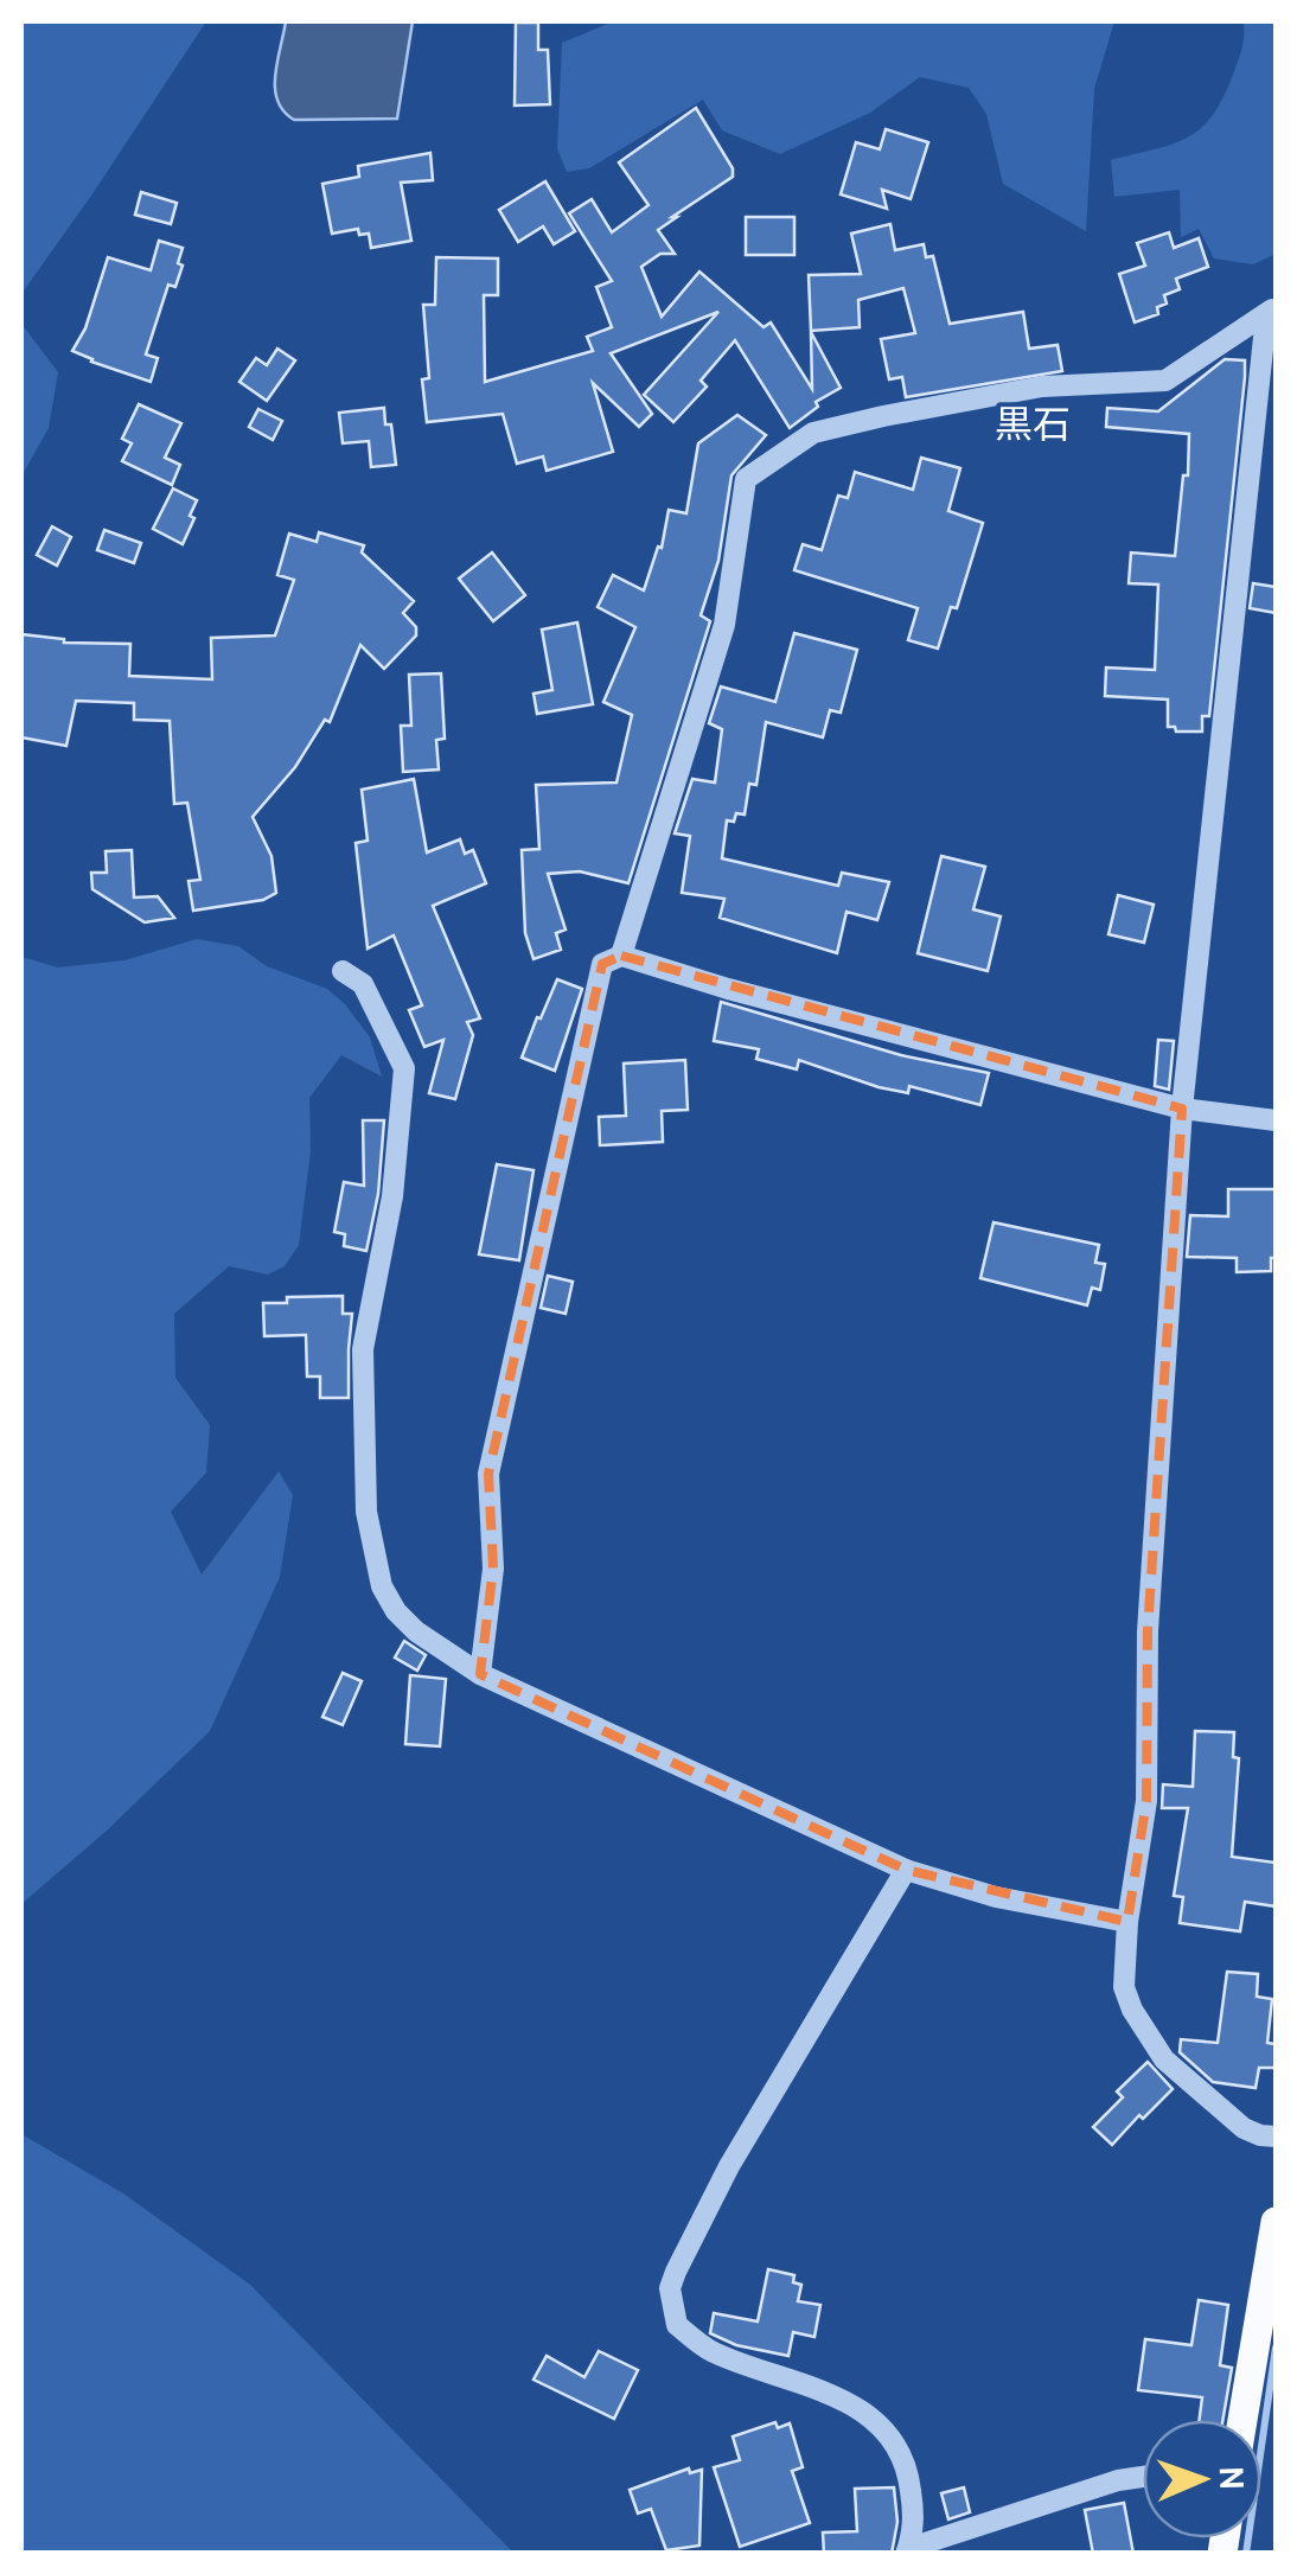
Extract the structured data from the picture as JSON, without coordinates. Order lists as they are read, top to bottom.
{
  "districts": ["黒石"],
  "north": "right"
}
